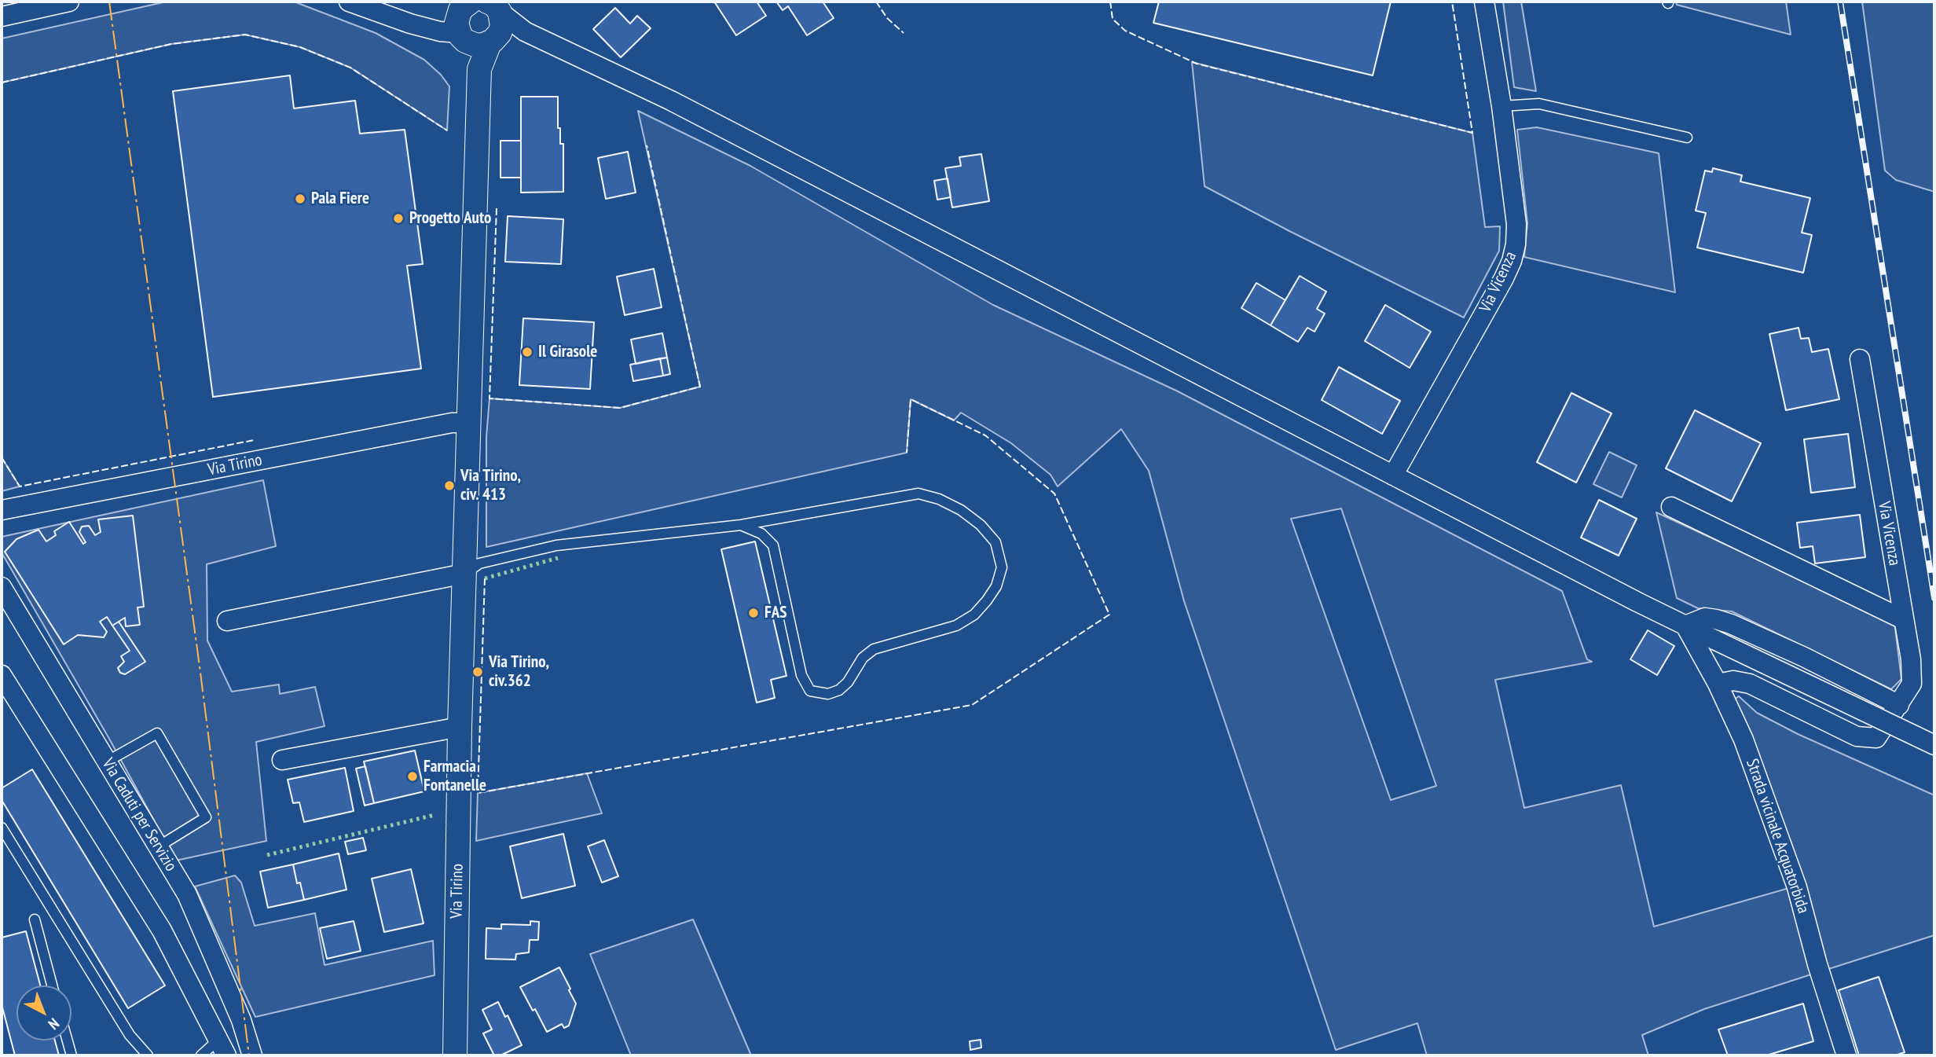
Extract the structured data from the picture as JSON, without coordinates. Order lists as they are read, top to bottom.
{
  "streets": {
    "street": [
      "Via Vicenza",
      "Via Tirino",
      "Via Caduti per Servizio",
      "Strada vicinale Acquatorbida"
    ]
  },
  "crossings": [
    ["Via Vicenza", "Strada vicinale Acquatorbida"]
  ],
  "places": [
    "Pala Fiere",
    "Progetto Auto",
    "Il Girasole",
    "Via Tirino, civ. 413",
    "FAS",
    "Via Tirino, civ.362",
    "Farmacia Fontanelle"
  ],
  "north": "bottom right"
}
